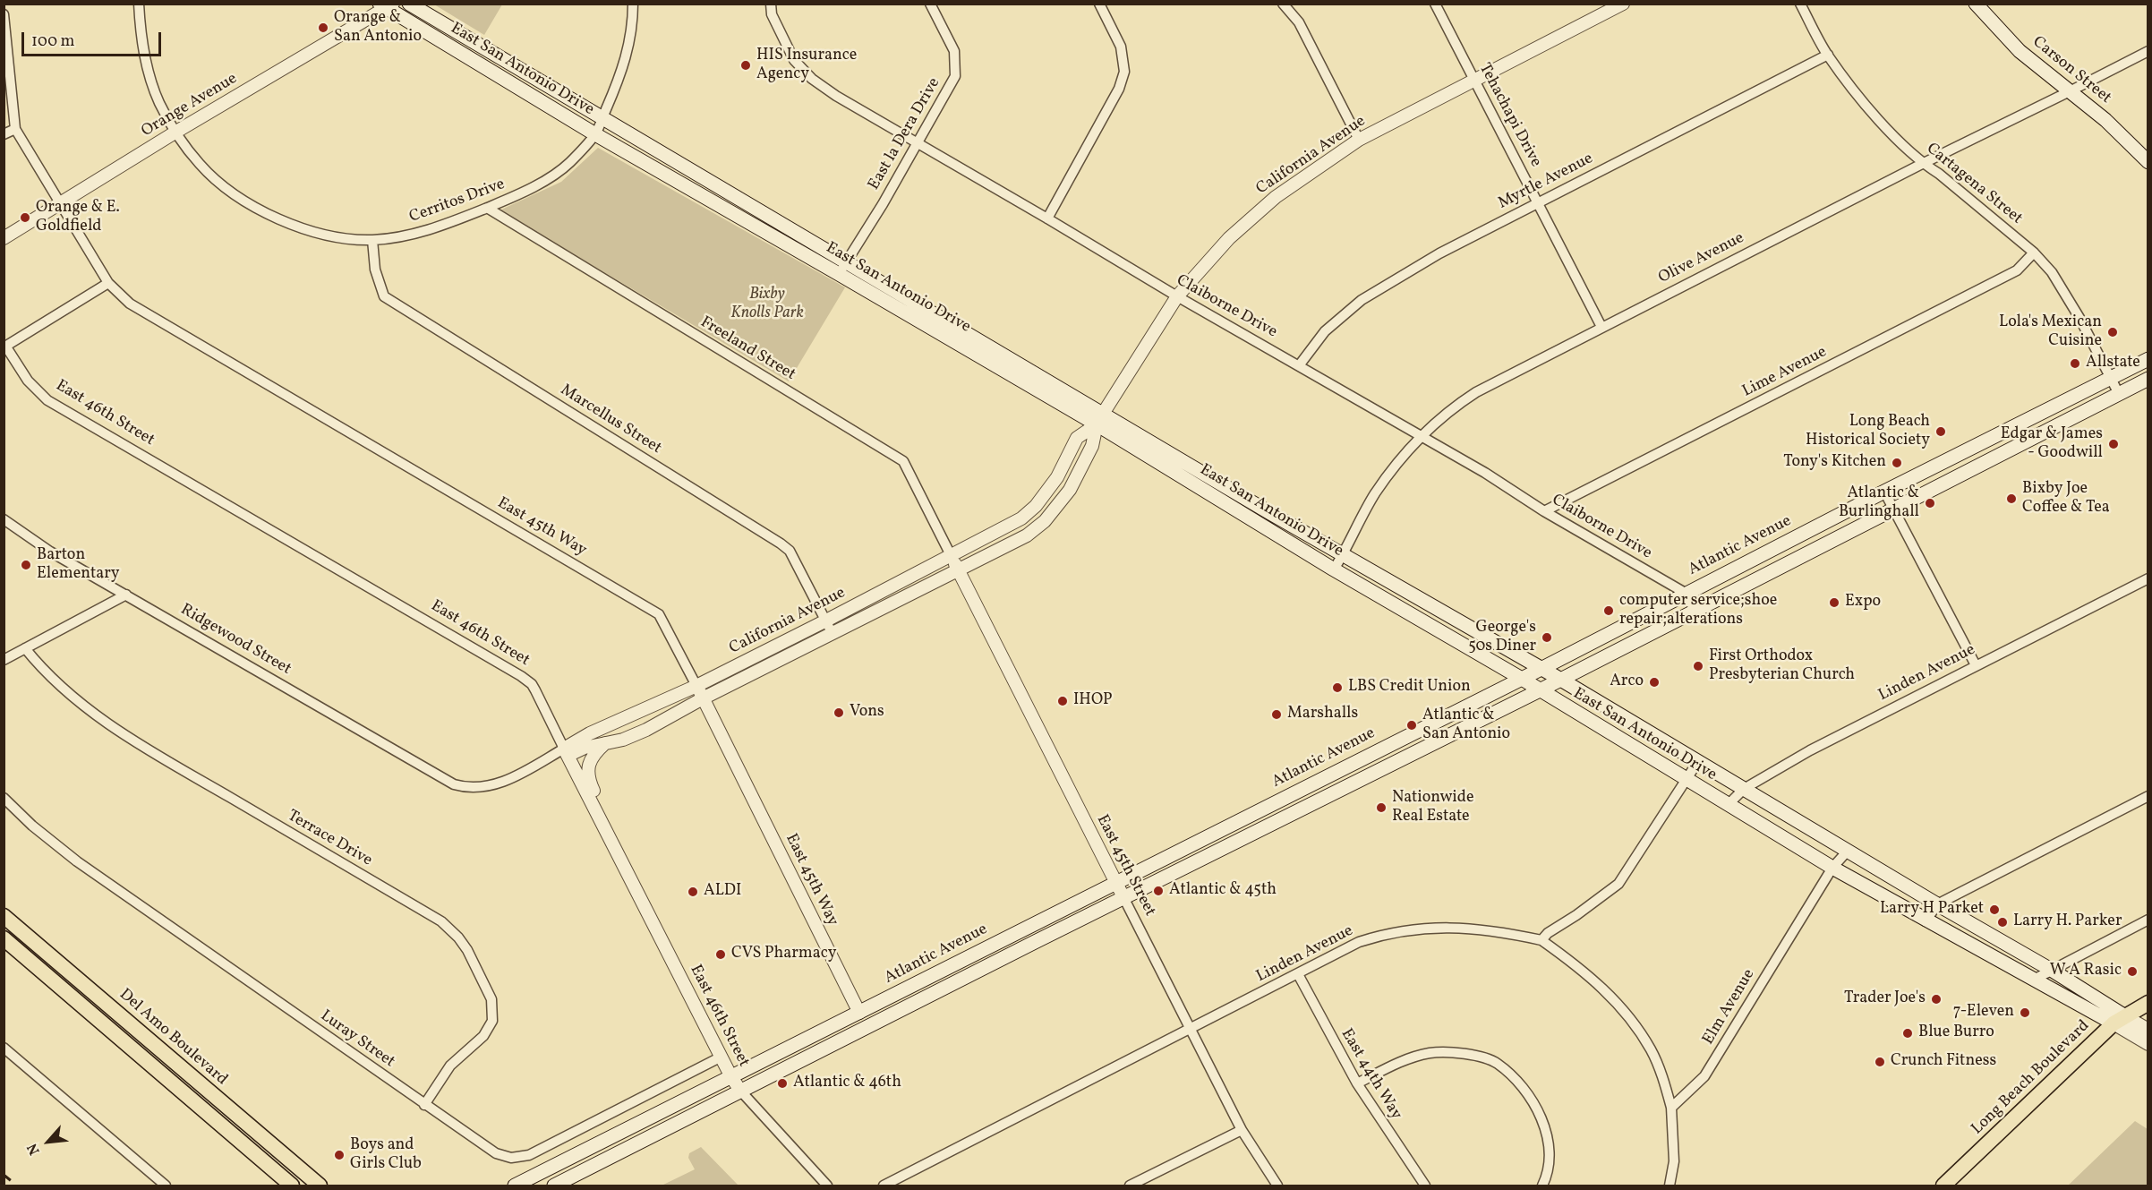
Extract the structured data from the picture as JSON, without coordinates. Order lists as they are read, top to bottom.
{
  "streets": {
    "main road": [
      "East San Antonio Drive",
      "Carson Street",
      "Atlantic Avenue",
      "Del Amo Boulevard",
      "Long Beach Boulevard"
    ],
    "street": [
      "Orange Avenue",
      "Tehachapi Drive",
      "East la Dera Drive",
      "California Avenue",
      "Myrtle Avenue",
      "Cartagena Street",
      "Cerritos Drive",
      "Olive Avenue",
      "Claiborne Drive",
      "Freeland Street",
      "Lime Avenue",
      "East 46th Street",
      "Marcellus Street",
      "East 45th Way",
      "Ridgewood Street",
      "Linden Avenue",
      "Terrace Drive",
      "East 45th Street",
      "Elm Avenue",
      "Luray Street",
      "East 44th Way"
    ]
  },
  "crossings": [
    ["East San Antonio Drive", "Orange Avenue"],
    ["East San Antonio Drive", "East la Dera Drive"],
    ["East San Antonio Drive", "California Avenue"],
    ["East San Antonio Drive", "Cerritos Drive"],
    ["East San Antonio Drive", "Olive Avenue"],
    ["East San Antonio Drive", "Atlantic Avenue"],
    ["East San Antonio Drive", "Linden Avenue"],
    ["East San Antonio Drive", "Elm Avenue"],
    ["East San Antonio Drive", "Long Beach Boulevard"],
    ["Carson Street", "Olive Avenue"],
    ["Orange Avenue", "Cerritos Drive"],
    ["Orange Avenue", "East 45th Way"],
    ["Tehachapi Drive", "California Avenue"],
    ["Tehachapi Drive", "Myrtle Avenue"],
    ["Tehachapi Drive", "Olive Avenue"],
    ["East la Dera Drive", "Claiborne Drive"],
    ["California Avenue", "Claiborne Drive"],
    ["California Avenue", "Freeland Street"],
    ["California Avenue", "East 46th Street"],
    ["California Avenue", "Marcellus Street"],
    ["California Avenue", "East 45th Way"],
    ["California Avenue", "Ridgewood Street"],
    ["California Avenue", "East 45th Street"],
    ["Myrtle Avenue", "Cartagena Street"],
    ["Myrtle Avenue", "Claiborne Drive"],
    ["Cartagena Street", "Olive Avenue"],
    ["Cartagena Street", "Lime Avenue"],
    ["Cartagena Street", "Atlantic Avenue"],
    ["Cerritos Drive", "Freeland Street"],
    ["Cerritos Drive", "Marcellus Street"],
    ["Olive Avenue", "Claiborne Drive"],
    ["Claiborne Drive", "Lime Avenue"],
    ["Claiborne Drive", "Atlantic Avenue"],
    ["Freeland Street", "East 45th Street"],
    ["East 46th Street", "Atlantic Avenue"],
    ["East 46th Street", "Luray Street"],
    ["East 45th Way", "Atlantic Avenue"],
    ["Atlantic Avenue", "East 45th Street"],
    ["Linden Avenue", "East 45th Street"],
    ["Linden Avenue", "East 44th Way"],
    ["Terrace Drive", "Luray Street"]
  ],
  "parks": ["Bixby Knolls Park"],
  "places": [
    "Orange & San Antonio",
    "HIS Insurance Agency",
    "Orange & E. Goldfield",
    "Lola's Mexican Cuisine",
    "Allstate",
    "Long Beach Historical Society",
    "Edgar & James - Goodwill",
    "Tony's Kitchen",
    "Bixby Joe Coffee & Tea",
    "Atlantic & Burlinghall",
    "Barton Elementary",
    "Expo",
    "computer service;shoe repair;alterations",
    "George's 50s Diner",
    "First Orthodox Presbyterian Church",
    "Arco",
    "LBS Credit Union",
    "IHOP",
    "Vons",
    "Marshalls",
    "Atlantic & San Antonio",
    "Nationwide Real Estate",
    "Atlantic & 45th",
    "ALDI",
    "Larry H Parket",
    "Larry H. Parker",
    "CVS Pharmacy",
    "W A Rasic",
    "Trader Joe's",
    "7-Eleven",
    "Blue Burro",
    "Crunch Fitness",
    "Atlantic & 46th",
    "Boys and Girls Club"
  ],
  "scale_bar": "100 m",
  "north": "bottom left"
}
